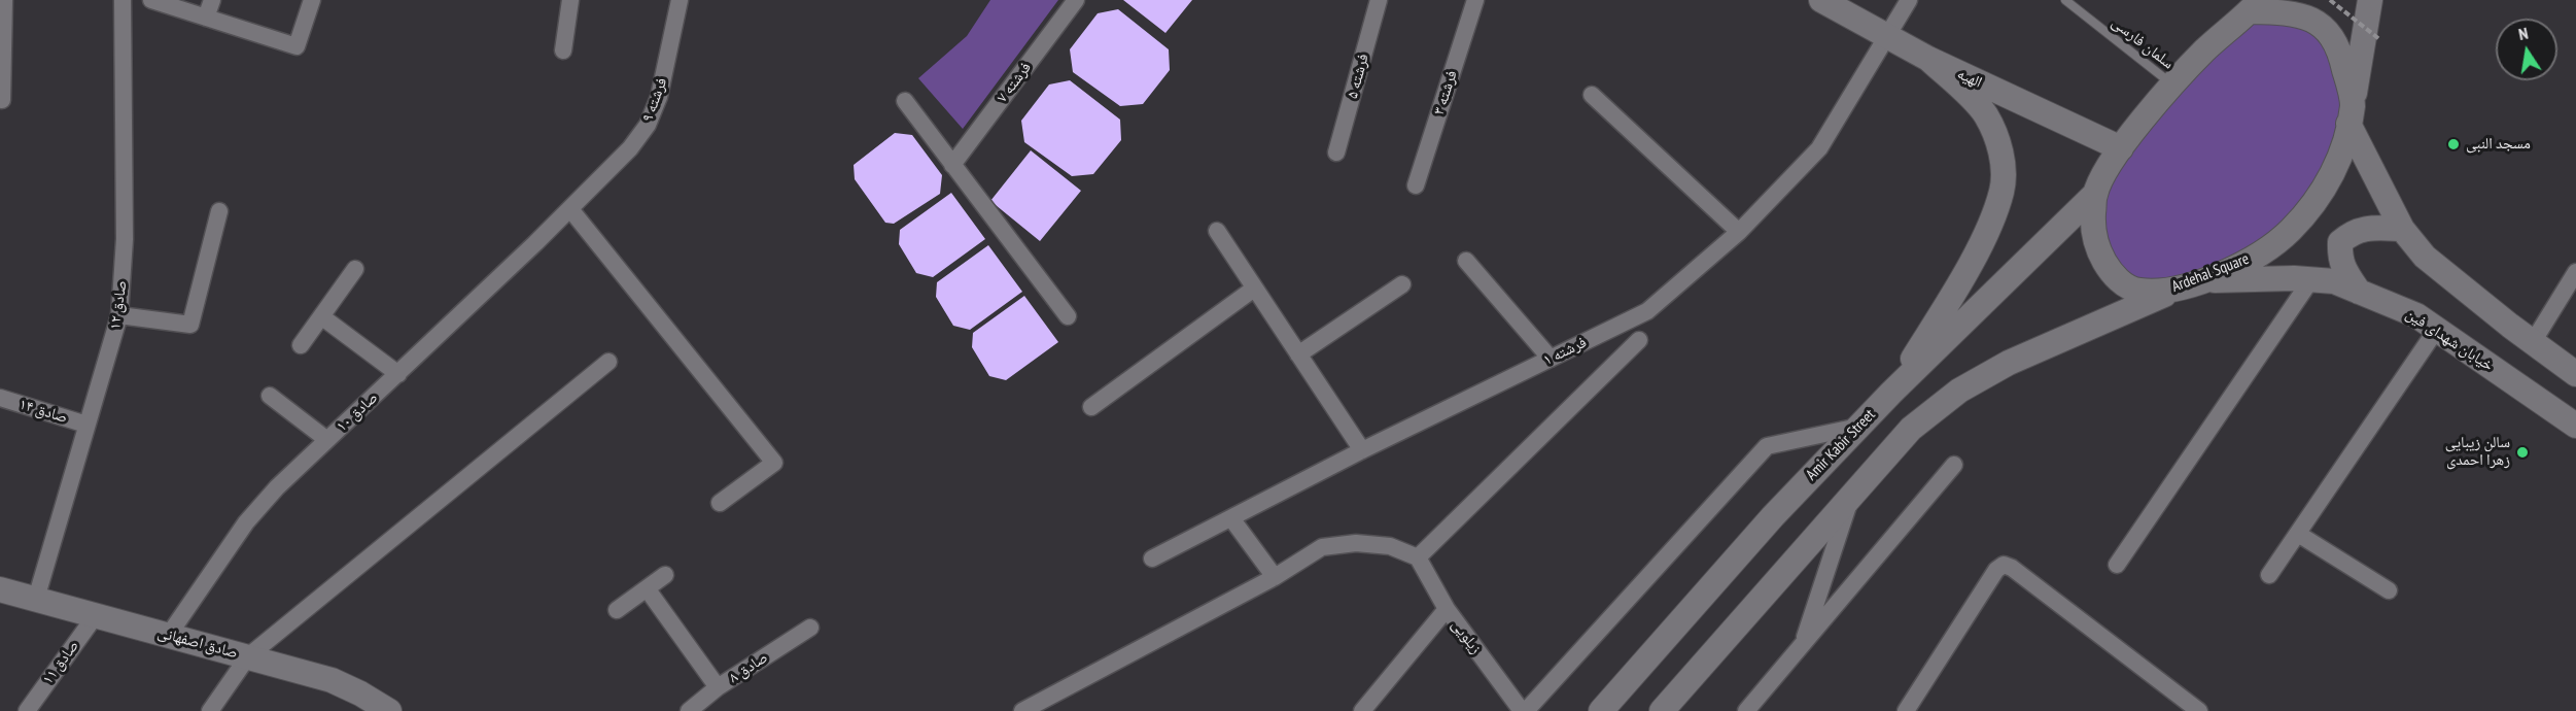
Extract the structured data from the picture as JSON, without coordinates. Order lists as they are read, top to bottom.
{
  "streets": {
    "main road": [
      "الهیه",
      "Ardehal Square",
      "خیابان شهدای فین",
      "Amir Kabir Street",
      "صادق اصفهانی"
    ],
    "street": [
      "فرشته ۵",
      "فرشته ۷",
      "فرشته ۳",
      "فرشته ۹",
      "صادق ۱۲",
      "فرشته ۱",
      "صادق ۱۴",
      "صادق ۱۰",
      "زیلویی",
      "صادق ۱۱",
      "صادق ۸"
    ],
    "lane": ["سلمان فارسی"]
  },
  "crossings": [
    ["سلمان فارسی", "Ardehal Square"],
    ["الهیه", "Ardehal Square"],
    ["الهیه", "فرشته ۱"],
    ["فرشته ۹", "صادق ۱۰"],
    ["Ardehal Square", "خیابان شهدای فین"],
    ["Ardehal Square", "Amir Kabir Street"],
    ["صادق ۱۲", "صادق ۱۴"],
    ["صادق ۱۲", "صادق اصفهانی"],
    ["صادق ۱۰", "صادق اصفهانی"],
    ["صادق اصفهانی", "صادق ۱۱"]
  ],
  "places": ["مسجد النبی", "سالن‌ زیبایی زهرا احمدی"],
  "north": "top"
}
